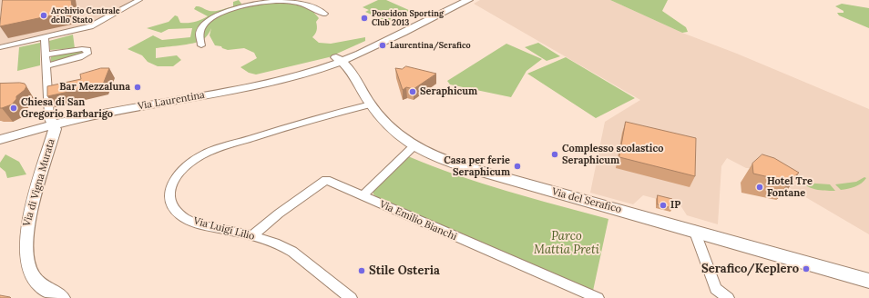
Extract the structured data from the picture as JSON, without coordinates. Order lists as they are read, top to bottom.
{
  "streets": {
    "main road": ["Via Laurentina", "Via di Vigna Murata", "Via del Serafico"],
    "street": ["Via Emilio Bianchi", "Via Luigi Lilio"]
  },
  "crossings": [
    ["Via Laurentina", "Via di Vigna Murata"],
    ["Via Laurentina", "Via del Serafico"],
    ["Via del Serafico", "Via Luigi Lilio"],
    ["Via Emilio Bianchi", "Via Luigi Lilio"]
  ],
  "parks": ["Parco Mattia Preti"],
  "places": [
    "Archivio Centrale dello Stato",
    "Poseidon Sporting Club 2013",
    "Laurentina/Serafico",
    "Bar Mezzaluna",
    "Seraphicum",
    "Chiesa di San Gregorio Barbarigo",
    "Complesso scolastico Seraphicum",
    "Casa per ferie Seraphicum",
    "Hotel Tre Fontane",
    "IP",
    "Serafico/Keplero",
    "Stile Osteria"
  ]
}
